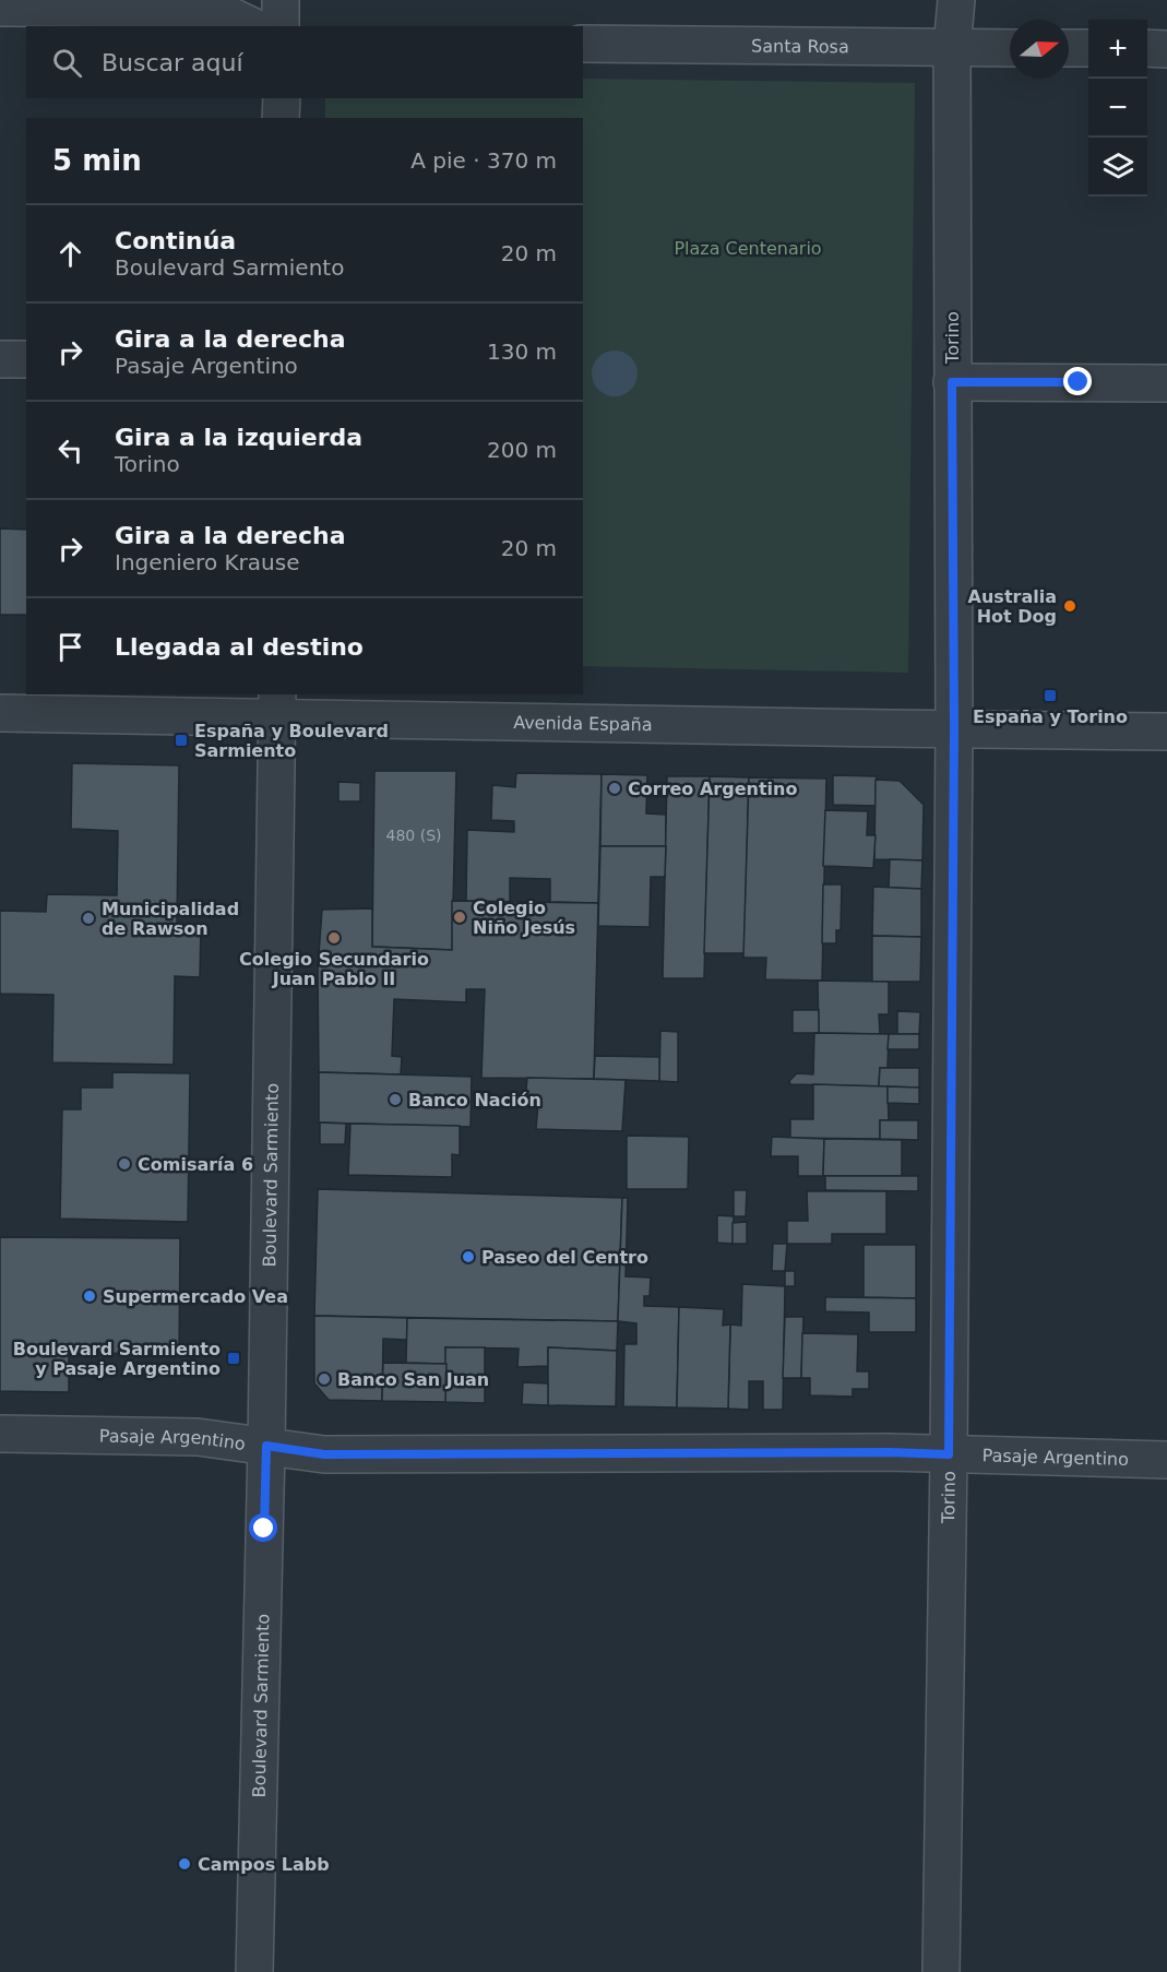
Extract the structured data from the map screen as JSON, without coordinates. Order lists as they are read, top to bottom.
{
  "streets": {
    "street": [
      "Santa Rosa",
      "Torino",
      "Avenida España",
      "Boulevard Sarmiento",
      "Pasaje Argentino"
    ]
  },
  "crossings": [
    ["Santa Rosa", "Torino"],
    ["Torino", "Avenida España"],
    ["Torino", "Pasaje Argentino"],
    ["Avenida España", "Boulevard Sarmiento"],
    ["Boulevard Sarmiento", "Pasaje Argentino"]
  ],
  "parks": ["Plaza Centenario"],
  "places": {
    "other": [
      "Australia Hot Dog",
      "Correo Argentino",
      "Colegio Niño Jesús",
      "Municipalidad de Rawson",
      "Colegio Secundario Juan Pablo II",
      "Banco Nación",
      "Comisaría 6",
      "Paseo del Centro",
      "Supermercado Vea",
      "Banco San Juan",
      "Campos Labb"
    ],
    "transit": ["España y Torino", "España y Boulevard Sarmiento", "Boulevard Sarmiento y Pasaje Argentino"]
  },
  "house_numbers": ["480 (S)"],
  "north": "right",
  "page": {
    "map_buttons": ["+", "−"],
    "search": "Buscar aquí",
    "heading": ["5 min", "A pie · 370 m"],
    "list": [
      ["Continúa", "Boulevard Sarmiento", "20 m"],
      ["Gira a la derecha", "Pasaje Argentino", "130 m"],
      ["Gira a la izquierda", "Torino", "200 m"],
      ["Gira a la derecha", "Ingeniero Krause", "20 m"],
      "Llegada al destino"
    ]
  }
}
